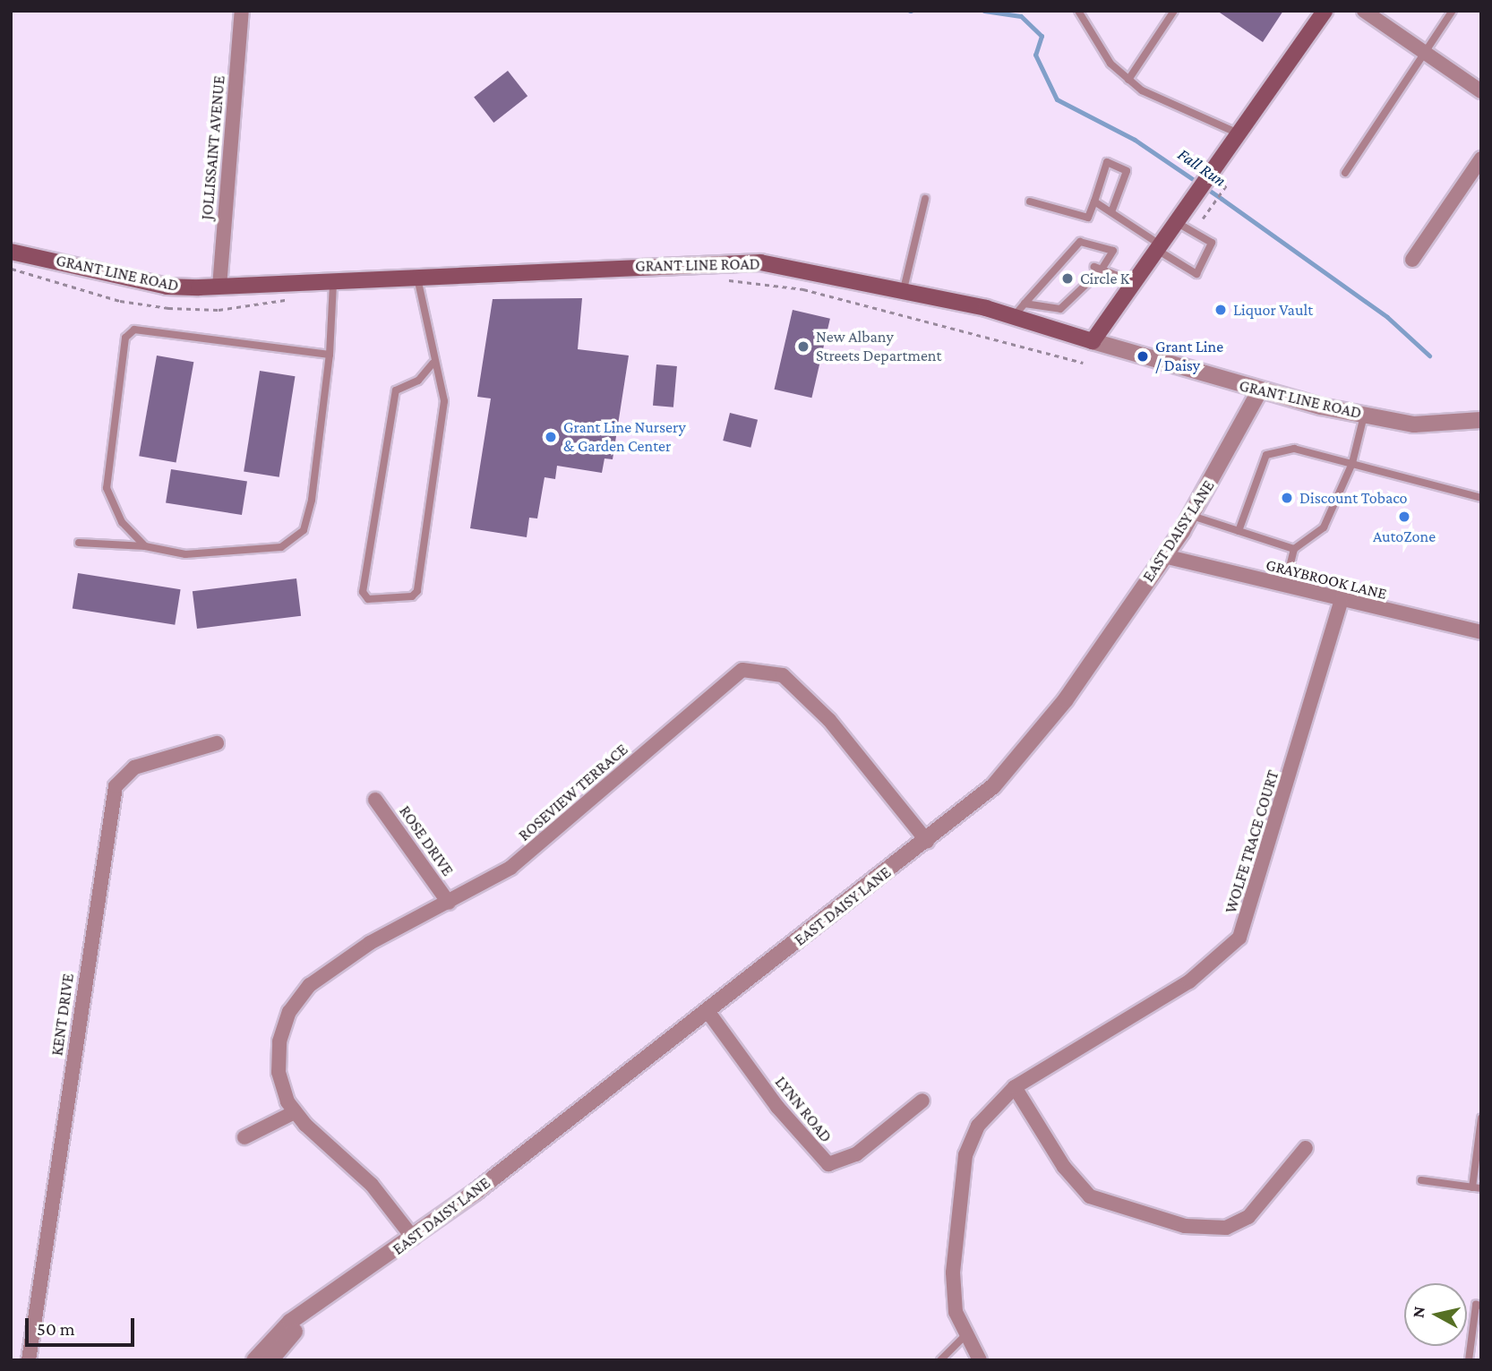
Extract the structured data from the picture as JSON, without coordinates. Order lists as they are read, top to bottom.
{
  "streets": {
    "main road": ["GRANT LINE ROAD"],
    "street": [
      "JOLLISSAINT AVENUE",
      "EAST DAISY LANE",
      "GRAYBROOK LANE",
      "ROSEVIEW TERRACE",
      "ROSE DRIVE",
      "WOLFE TRACE COURT",
      "KENT DRIVE",
      "LYNN ROAD"
    ]
  },
  "crossings": [
    ["JOLLISSAINT AVENUE", "GRANT LINE ROAD"],
    ["GRANT LINE ROAD", "EAST DAISY LANE"],
    ["EAST DAISY LANE", "GRAYBROOK LANE"],
    ["EAST DAISY LANE", "ROSEVIEW TERRACE"],
    ["EAST DAISY LANE", "LYNN ROAD"],
    ["GRAYBROOK LANE", "WOLFE TRACE COURT"],
    ["ROSEVIEW TERRACE", "ROSE DRIVE"]
  ],
  "water": ["Fall Run"],
  "places": [
    "Circle K",
    "Liquor Vault",
    "New Albany Streets Department",
    "Grant Line / Daisy",
    "Grant Line Nursery & Garden Center",
    "Discount Tobaco",
    "AutoZone"
  ],
  "scale_bar": "50 m",
  "north": "left"
}
